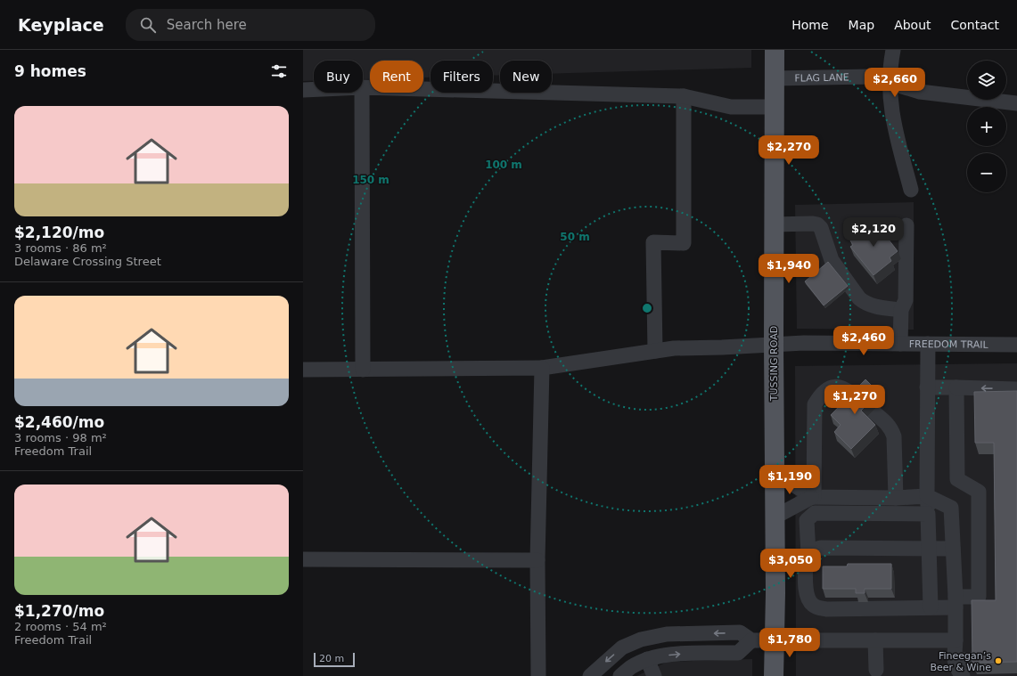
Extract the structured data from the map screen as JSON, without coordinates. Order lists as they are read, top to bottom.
{
  "streets": {
    "main road": ["TUSSING ROAD"],
    "street": ["FLAG LANE", "FREEDOM TRAIL"]
  },
  "crossings": [
    ["FLAG LANE", "TUSSING ROAD"],
    ["FREEDOM TRAIL", "TUSSING ROAD"]
  ],
  "places": ["Fineegan’s Beer & Wine"],
  "scale_bar": "20 m",
  "page": {
    "header": "Keyplace",
    "search": "Search here",
    "nav": [
      "Home",
      "Map",
      "About",
      "Contact"
    ],
    "heading": "9 homes",
    "map_buttons": ["+", "−"],
    "chip": [
      "Buy",
      "Rent",
      "Filters",
      "New"
    ],
    "price": [
      "$2,660",
      "$2,270",
      "$2,120",
      "$1,940",
      "$2,460",
      "$1,270",
      "$1,190",
      "$3,050",
      "$1,780"
    ],
    "list": [
      {
        "name": "$2,120/mo",
        "note": "3 rooms · 86 m² · Delaware Crossing Street"
      },
      {
        "name": "$2,460/mo",
        "note": "3 rooms · 98 m² · Freedom Trail"
      },
      {
        "name": "$1,270/mo",
        "note": "2 rooms · 54 m² · Freedom Trail"
      }
    ],
    "scale": "20 m"
  },
  "rings": ["100 m", "150 m", "50 m"]
}
